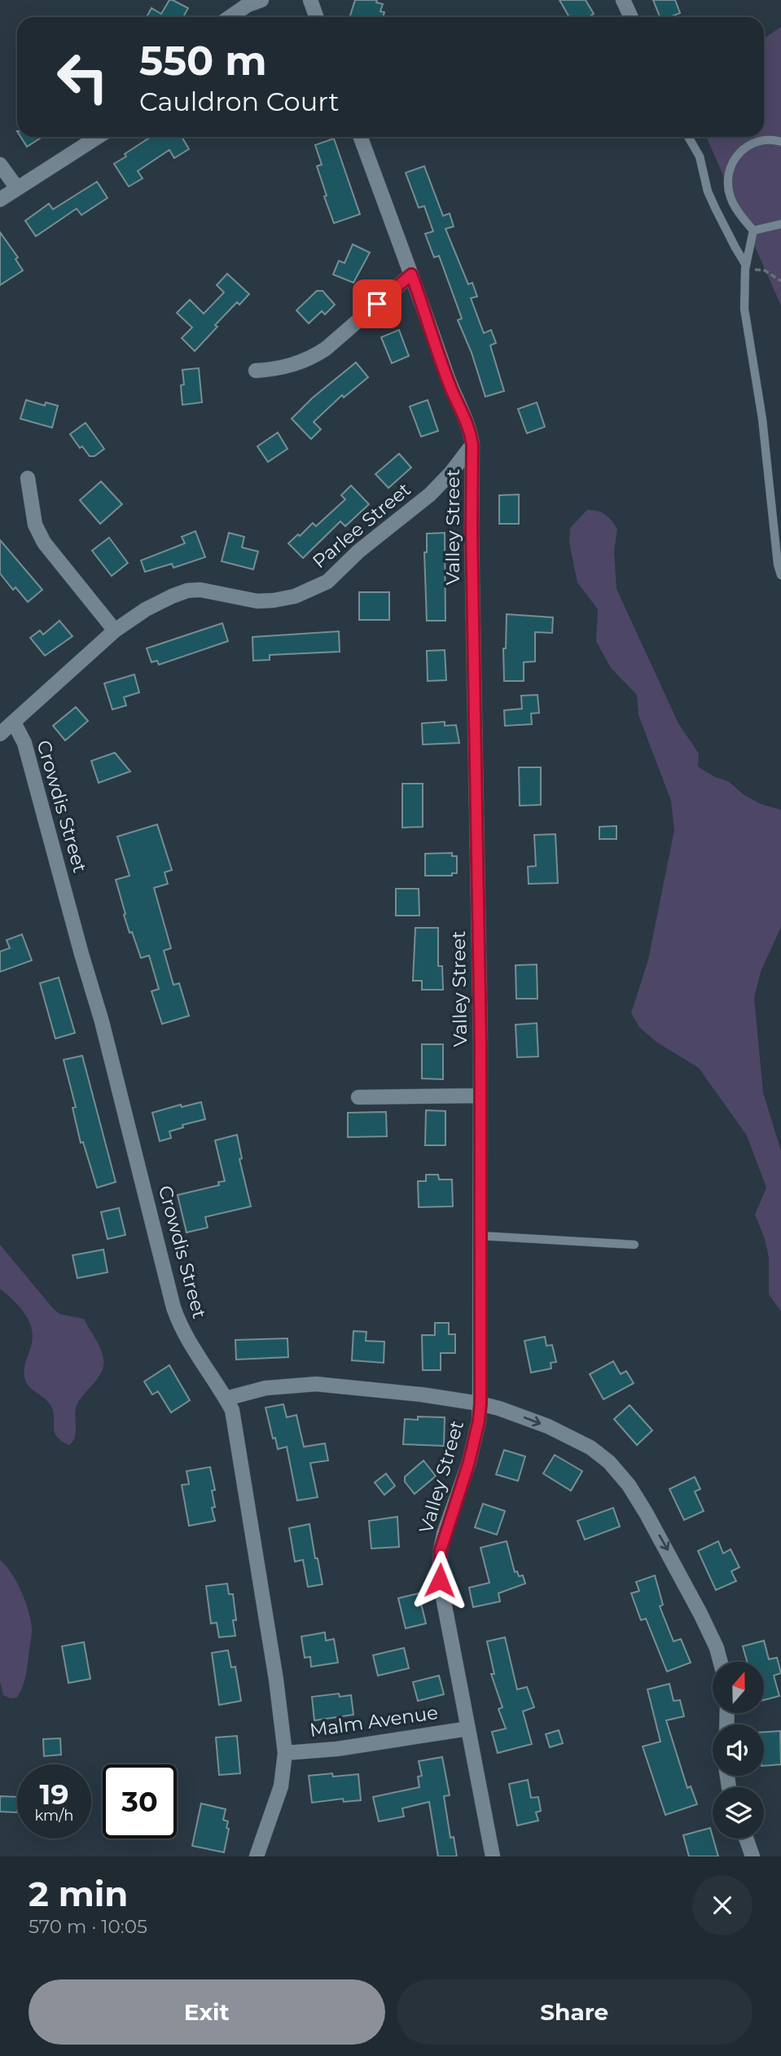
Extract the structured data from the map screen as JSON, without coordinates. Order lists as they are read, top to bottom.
{
  "streets": {
    "street": [
      "Parlee Street",
      "Valley Street",
      "Crowdis Street",
      "Malm Avenue"
    ]
  },
  "crossings": [
    ["Parlee Street", "Valley Street"],
    ["Parlee Street", "Crowdis Street"],
    ["Valley Street", "Malm Avenue"],
    ["Crowdis Street", "Malm Avenue"]
  ],
  "north": "top",
  "page": {
    "turn": ["550 m", "Cauldron Court"],
    "speed": "19 km/h",
    "limit": "30",
    "heading": ["2 min", "570 m · 10:05"],
    "buttons": ["Exit", "Share"]
  }
}
